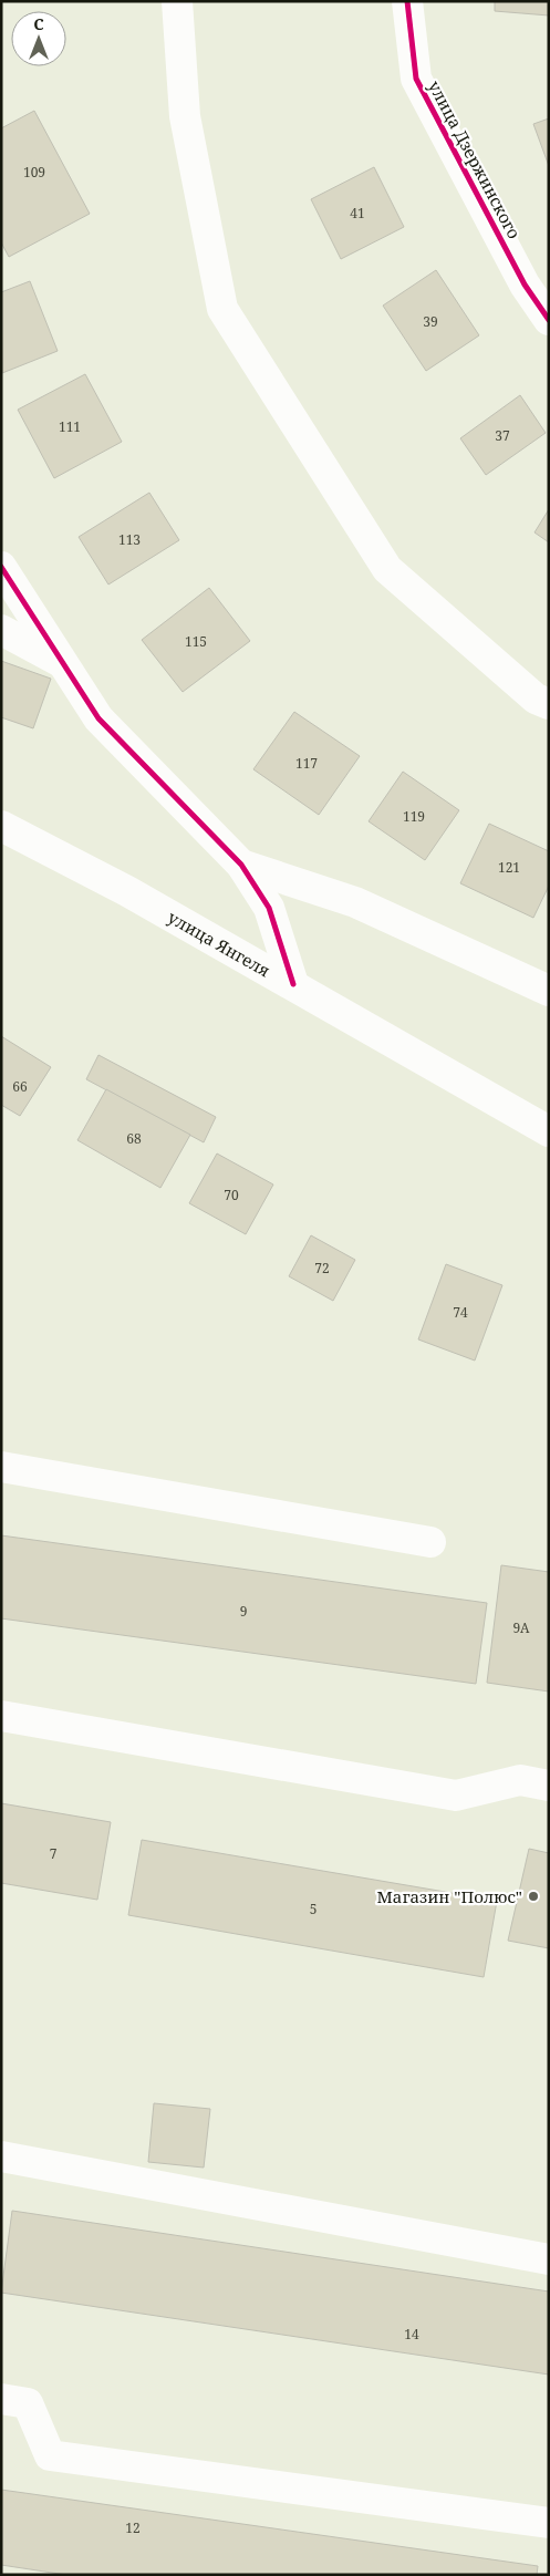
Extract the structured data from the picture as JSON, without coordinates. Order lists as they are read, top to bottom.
{
  "streets": {
    "street": ["улица Дзержинского", "улица Янгеля"]
  },
  "places": ["Магазин \"Полюс\""],
  "house_numbers": [
    "109",
    "41",
    "39",
    "111",
    "37",
    "113",
    "115",
    "117",
    "119",
    "121",
    "66",
    "68",
    "70",
    "72",
    "74",
    "9",
    "9А",
    "7",
    "5",
    "14",
    "12"
  ],
  "north": "top"
}
